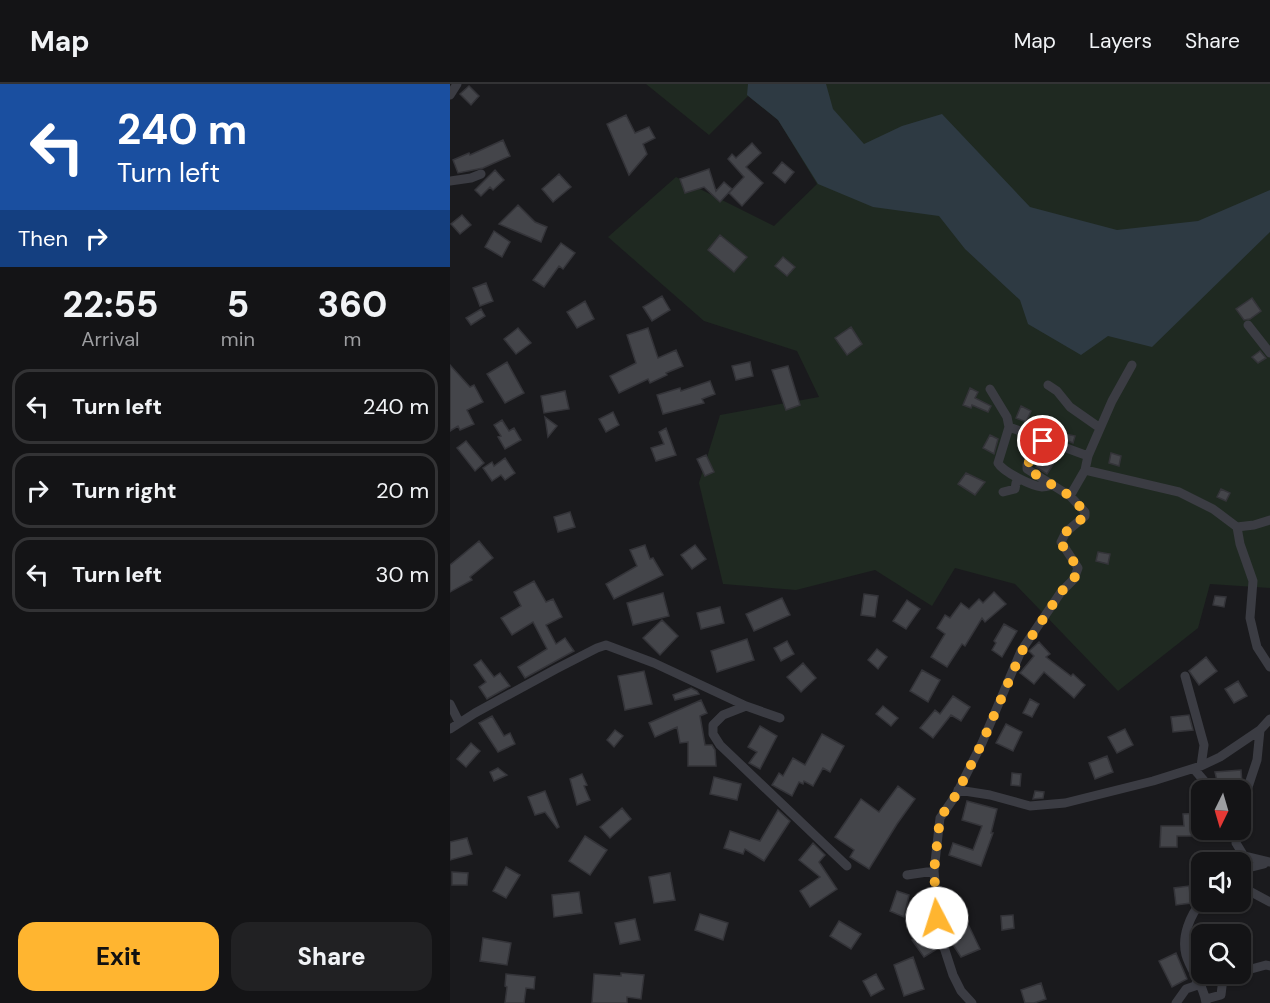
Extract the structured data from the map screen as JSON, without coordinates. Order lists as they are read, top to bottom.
{
  "north": "bottom",
  "page": {
    "header": "Map",
    "nav": ["Map", "Layers", "Share"],
    "turn": ["240 m", "Turn left"],
    "then": "Then",
    "eta": [
      "22:55",
      "Arrival",
      "5",
      "min",
      "360",
      "m"
    ],
    "list": [
      {
        "name": "Turn left",
        "value": "240 m"
      },
      {
        "name": "Turn right",
        "value": "20 m"
      },
      {
        "name": "Turn left",
        "value": "30 m"
      }
    ],
    "buttons": ["Exit", "Share"]
  }
}
